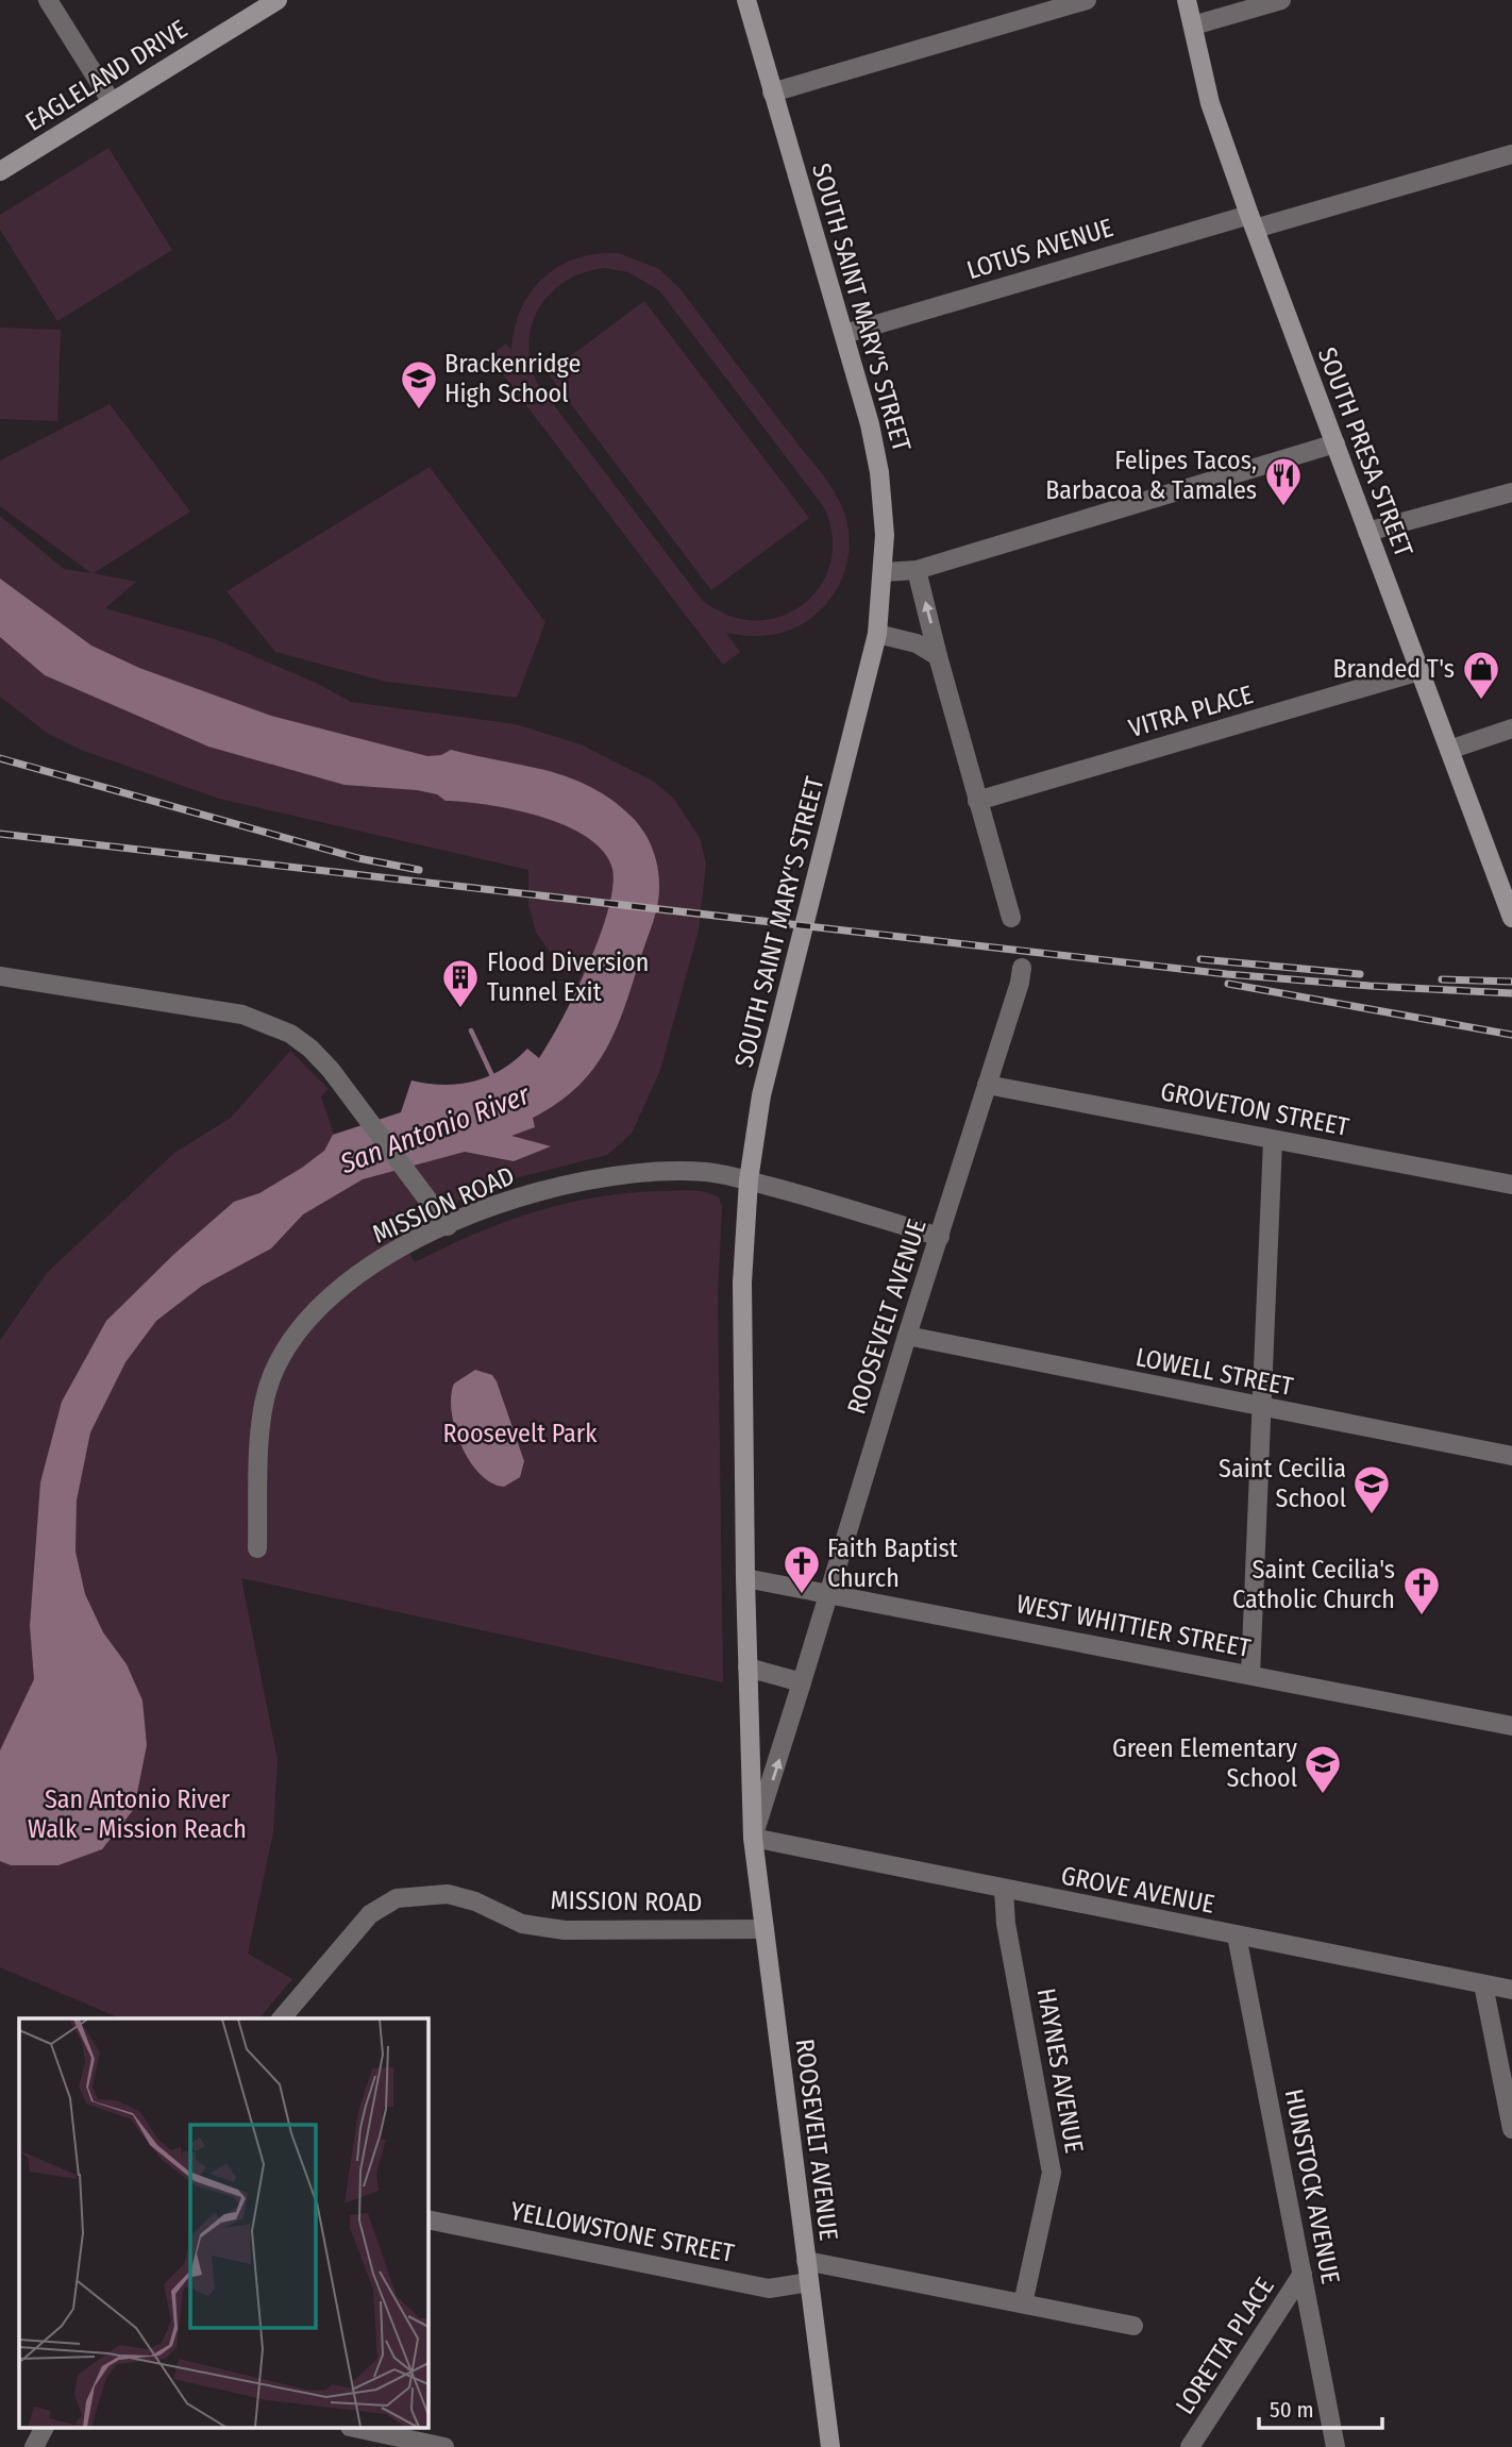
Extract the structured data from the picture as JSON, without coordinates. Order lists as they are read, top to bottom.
{
  "streets": {
    "main road": [
      "EAGLELAND DRIVE",
      "SOUTH SAINT MARY'S STREET",
      "SOUTH PRESA STREET",
      "ROOSEVELT AVENUE"
    ],
    "street": [
      "LOTUS AVENUE",
      "VITRA PLACE",
      "GROVETON STREET",
      "MISSION ROAD",
      "LOWELL STREET",
      "WEST WHITTIER STREET",
      "GROVE AVENUE",
      "HAYNES AVENUE",
      "HUNSTOCK AVENUE",
      "YELLOWSTONE STREET",
      "LORETTA PLACE"
    ]
  },
  "crossings": [
    ["LOTUS AVENUE", "SOUTH SAINT MARY'S STREET"],
    ["LOTUS AVENUE", "SOUTH PRESA STREET"],
    ["SOUTH SAINT MARY'S STREET", "MISSION ROAD"],
    ["SOUTH SAINT MARY'S STREET", "ROOSEVELT AVENUE"],
    ["SOUTH PRESA STREET", "VITRA PLACE"],
    ["GROVETON STREET", "ROOSEVELT AVENUE"],
    ["MISSION ROAD", "ROOSEVELT AVENUE"],
    ["ROOSEVELT AVENUE", "LOWELL STREET"],
    ["ROOSEVELT AVENUE", "WEST WHITTIER STREET"],
    ["ROOSEVELT AVENUE", "GROVE AVENUE"],
    ["ROOSEVELT AVENUE", "YELLOWSTONE STREET"],
    ["GROVE AVENUE", "HAYNES AVENUE"],
    ["GROVE AVENUE", "HUNSTOCK AVENUE"],
    ["HUNSTOCK AVENUE", "LORETTA PLACE"]
  ],
  "water": ["San Antonio River"],
  "parks": ["Roosevelt Park", "San Antonio River Walk - Mission Reach"],
  "places": {
    "school or university": ["Brackenridge High School", "Saint Cecilia School", "Green Elementary School"],
    "restaurant": ["Felipes Tacos, Barbacoa & Tamales"],
    "shop": ["Branded T's"],
    "building": ["Flood Diversion Tunnel Exit"],
    "church": ["Faith Baptist Church", "Saint Cecilia's Catholic Church"]
  },
  "scale_bar": "50 m"
}
